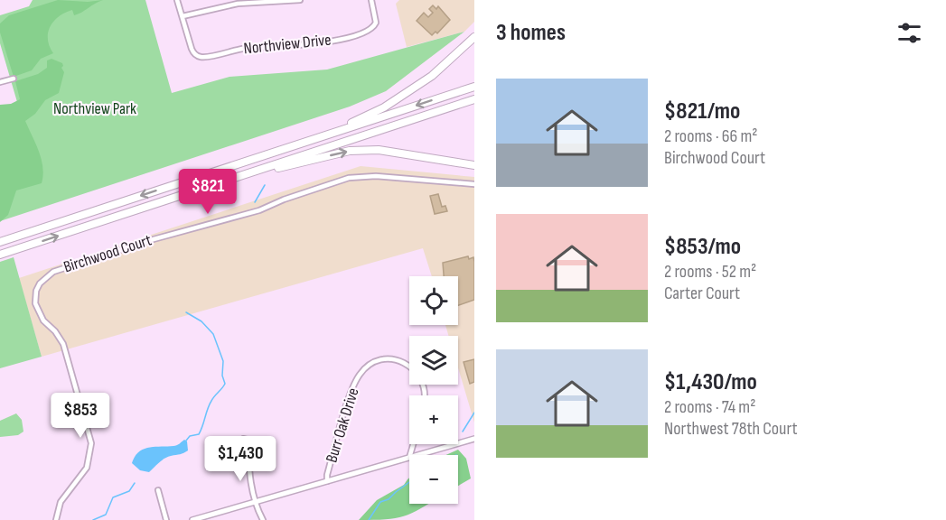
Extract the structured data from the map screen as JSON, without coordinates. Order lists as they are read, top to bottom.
{
  "streets": {
    "street": ["Northview Drive", "Birchwood Court", "Burr Oak Drive"]
  },
  "parks": ["Northview Park"],
  "page": {
    "heading": "3 homes",
    "list": [
      {
        "name": "$821/mo",
        "note": "2 rooms · 66 m² · Birchwood Court"
      },
      {
        "name": "$853/mo",
        "note": "2 rooms · 52 m² · Carter Court"
      },
      {
        "name": "$1,430/mo",
        "note": "2 rooms · 74 m² · Northwest 78th Court"
      }
    ],
    "price": ["$821", "$853", "$1,430"],
    "map_buttons": ["+", "−"]
  }
}
